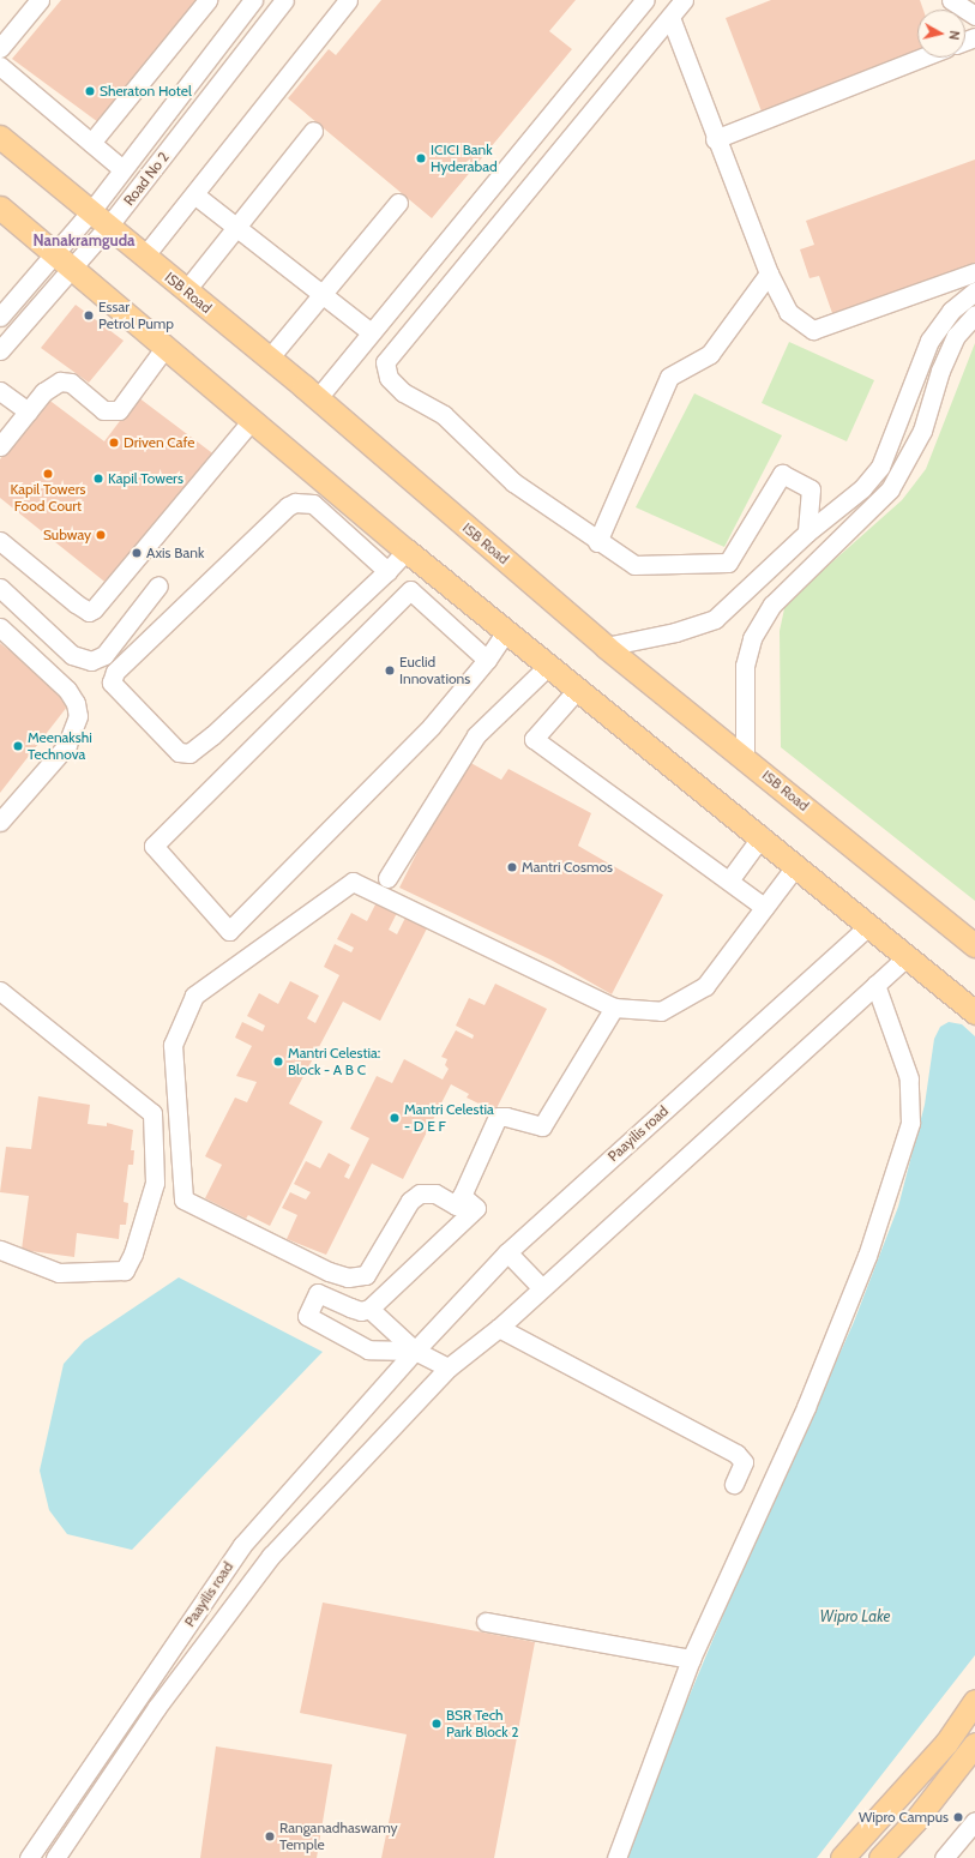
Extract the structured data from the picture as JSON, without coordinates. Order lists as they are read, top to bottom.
{
  "streets": {
    "main road": ["ISB Road"],
    "street": ["Road No 2", "Paayilis road"]
  },
  "crossings": [
    ["Road No 2", "ISB Road"]
  ],
  "districts": ["Nanakramguda"],
  "water": ["Wipro Lake"],
  "places": [
    "Sheraton Hotel",
    "ICICI Bank Hyderabad",
    "Essar Petrol Pump",
    "Driven Cafe",
    "Kapil Towers Food Court",
    "Kapil Towers",
    "Subway",
    "Axis Bank",
    "Euclid Innovations",
    "Meenakshi Technova",
    "Mantri Cosmos",
    "Mantri Celestia: Block - A B C",
    "Mantri Celestia - D E F",
    "BSR Tech Park Block 2",
    "Wipro Campus",
    "Ranganadhaswamy Temple"
  ],
  "north": "right"
}
